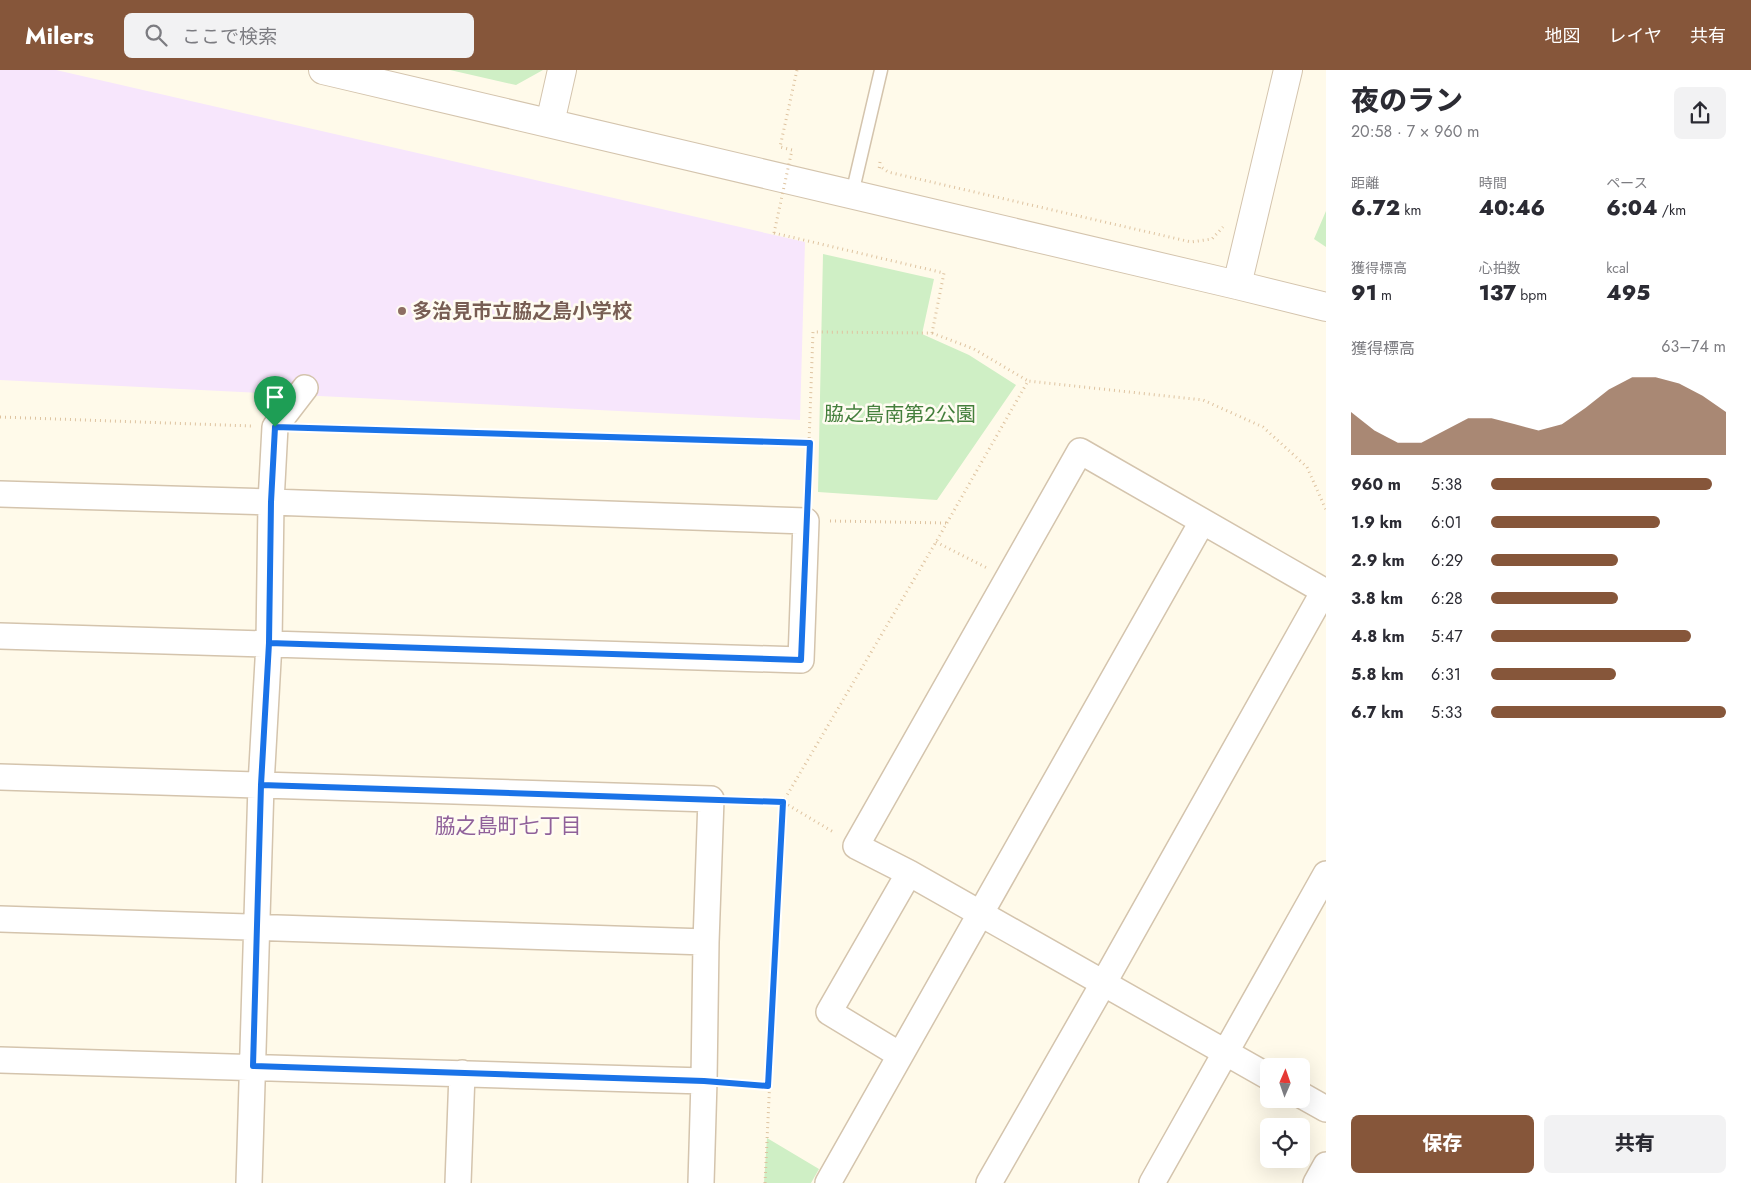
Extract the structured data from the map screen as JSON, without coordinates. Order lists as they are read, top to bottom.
{
  "districts": ["脇之島町七丁目"],
  "parks": ["脇之島南第２公園"],
  "places": ["多治見市立脇之島小学校"],
  "north": "top",
  "page": {
    "header": "Milers",
    "search": "ここで検索",
    "nav": ["地図", "レイヤ", "共有"],
    "heading": ["夜のラン", "20:58 · 7 × 960 m"],
    "stats": [
      ["距離", "6.72 km"],
      ["時間", "40:46"],
      ["ペース", "6:04 /km"],
      ["獲得標高", "91 m"],
      ["心拍数", "137 bpm"],
      ["kcal", "495"]
    ],
    "chart": ["獲得標高", "63–74 m"],
    "list": [
      {
        "name": "960 m",
        "note": "5:38"
      },
      {
        "name": "1.9 km",
        "note": "6:01"
      },
      {
        "name": "2.9 km",
        "note": "6:29"
      },
      {
        "name": "3.8 km",
        "note": "6:28"
      },
      {
        "name": "4.8 km",
        "note": "5:47"
      },
      {
        "name": "5.8 km",
        "note": "6:31"
      },
      {
        "name": "6.7 km",
        "note": "5:33"
      }
    ],
    "buttons": ["保存", "共有"]
  }
}
